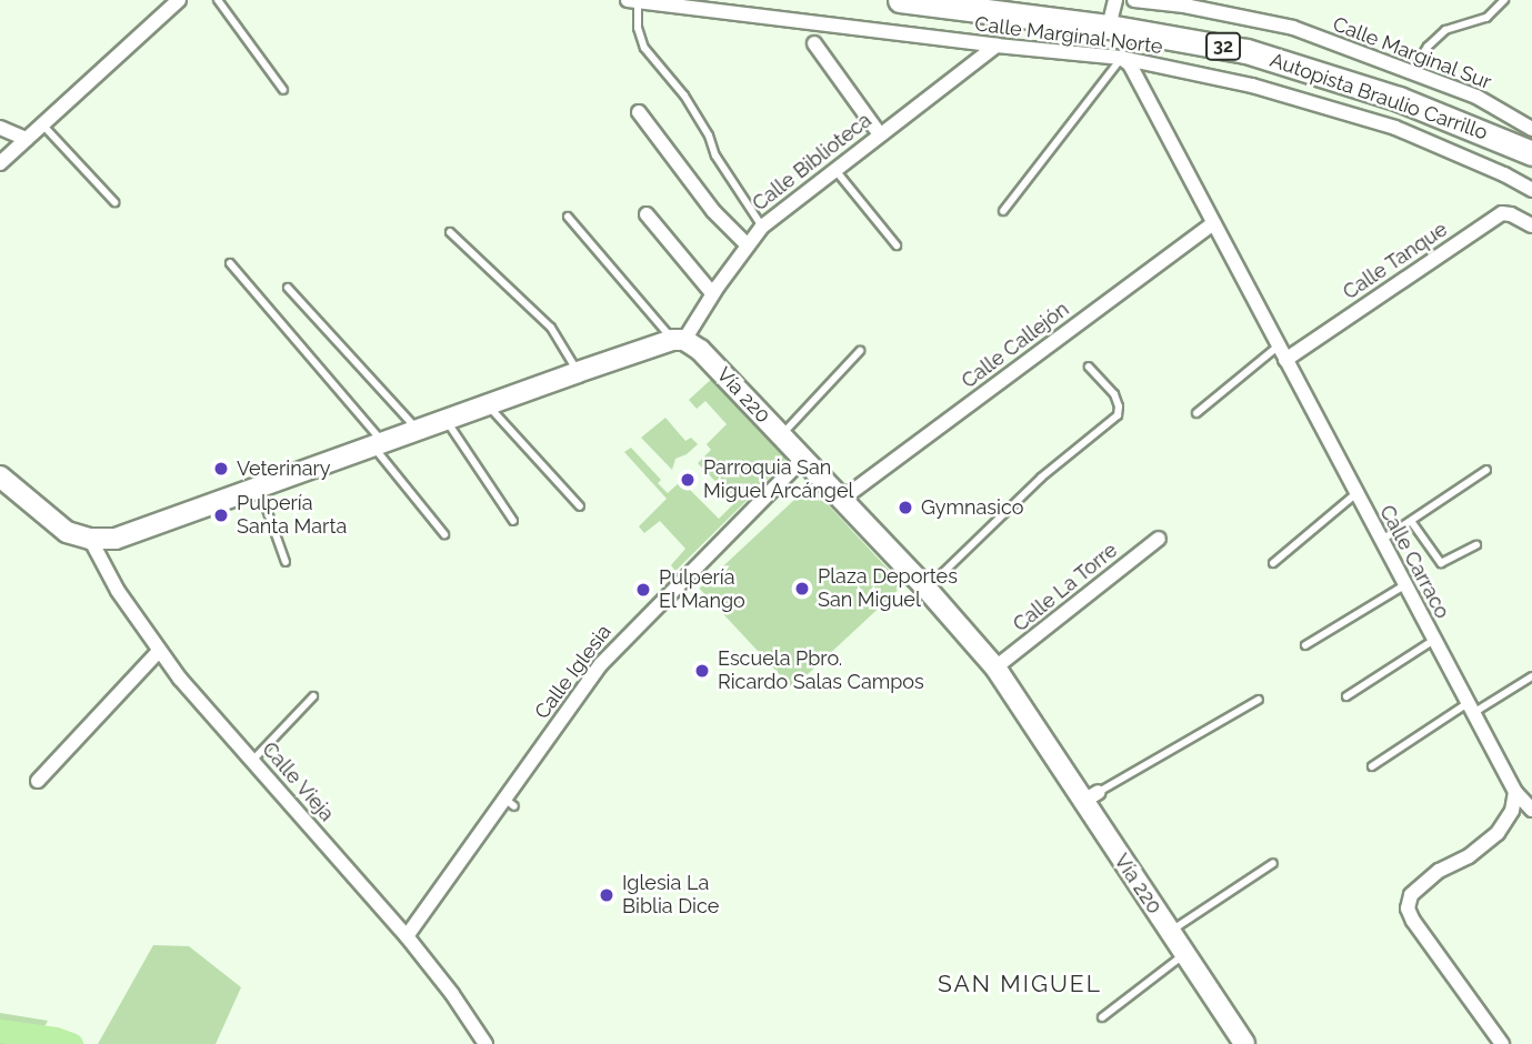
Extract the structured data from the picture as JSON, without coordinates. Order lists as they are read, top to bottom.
{
  "streets": {
    "highway": ["32", "Autopista Braulio Carrillo"],
    "main road": ["Vía 220"],
    "street": [
      "Calle Marginal Norte",
      "Calle Marginal Sur",
      "Calle Biblioteca",
      "Calle Tanque",
      "Calle Callejón",
      "Calle Carraco",
      "Calle La Torre",
      "Calle Iglesia",
      "Calle Vieja"
    ]
  },
  "crossings": [
    ["Calle Marginal Norte", "Calle Biblioteca"],
    ["Calle Marginal Norte", "Calle Carraco"],
    ["Calle Biblioteca", "Vía 220"],
    ["Calle Tanque", "Calle Carraco"],
    ["Calle Callejón", "Vía 220"],
    ["Calle Callejón", "Calle Carraco"],
    ["Vía 220", "Calle La Torre"],
    ["Vía 220", "Calle Iglesia"],
    ["Calle Iglesia", "Calle Vieja"]
  ],
  "districts": ["SAN MIGUEL"],
  "places": [
    "Veterinary",
    "Parroquia San Miguel Arcángel",
    "Gymnasico",
    "Pulpería Santa Marta",
    "Plaza Deportes San Miguel",
    "Pulpería El Mango",
    "Escuela Pbro. Ricardo Salas Campos",
    "Iglesia La Biblia Dice"
  ]
}
